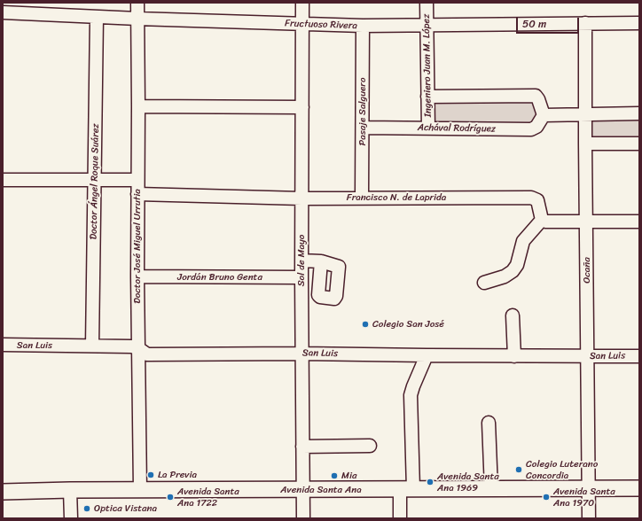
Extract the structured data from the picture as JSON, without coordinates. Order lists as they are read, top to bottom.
{
  "streets": {
    "main road": ["Avenida Santa Ana"],
    "street": [
      "Fructuoso Rivera",
      "Ingeniero Juan M. López",
      "Pasaje Salguero",
      "Achával Rodríguez",
      "Doctor Ángel Roque Suárez",
      "Francisco N. de Laprida",
      "Doctor José Miguel Urrutia",
      "Sol de Mayo",
      "Ocaña",
      "Jordán Bruno Genta",
      "San Luis"
    ]
  },
  "crossings": [
    ["Fructuoso Rivera", "Ingeniero Juan M. López"],
    ["Fructuoso Rivera", "Pasaje Salguero"],
    ["Fructuoso Rivera", "Doctor Ángel Roque Suárez"],
    ["Fructuoso Rivera", "Doctor José Miguel Urrutia"],
    ["Fructuoso Rivera", "Sol de Mayo"],
    ["Fructuoso Rivera", "Ocaña"],
    ["Ingeniero Juan M. López", "Achával Rodríguez"],
    ["Pasaje Salguero", "Achával Rodríguez"],
    ["Pasaje Salguero", "Francisco N. de Laprida"],
    ["Doctor Ángel Roque Suárez", "San Luis"],
    ["Francisco N. de Laprida", "Doctor José Miguel Urrutia"],
    ["Francisco N. de Laprida", "Sol de Mayo"],
    ["Doctor José Miguel Urrutia", "Jordán Bruno Genta"],
    ["Doctor José Miguel Urrutia", "San Luis"],
    ["Doctor José Miguel Urrutia", "Avenida Santa Ana"],
    ["Sol de Mayo", "Jordán Bruno Genta"],
    ["Sol de Mayo", "San Luis"],
    ["Sol de Mayo", "Avenida Santa Ana"],
    ["Ocaña", "San Luis"],
    ["Ocaña", "Avenida Santa Ana"]
  ],
  "places": [
    "Colegio San José",
    "Colegio Luterano Concordia",
    "La Previa",
    "Mia",
    "Avenida Santa Ana 1969",
    "Avenida Santa Ana 1722",
    "Avenida Santa Ana 1970",
    "Optica Vistana"
  ],
  "scale_bar": "50 m"
}
